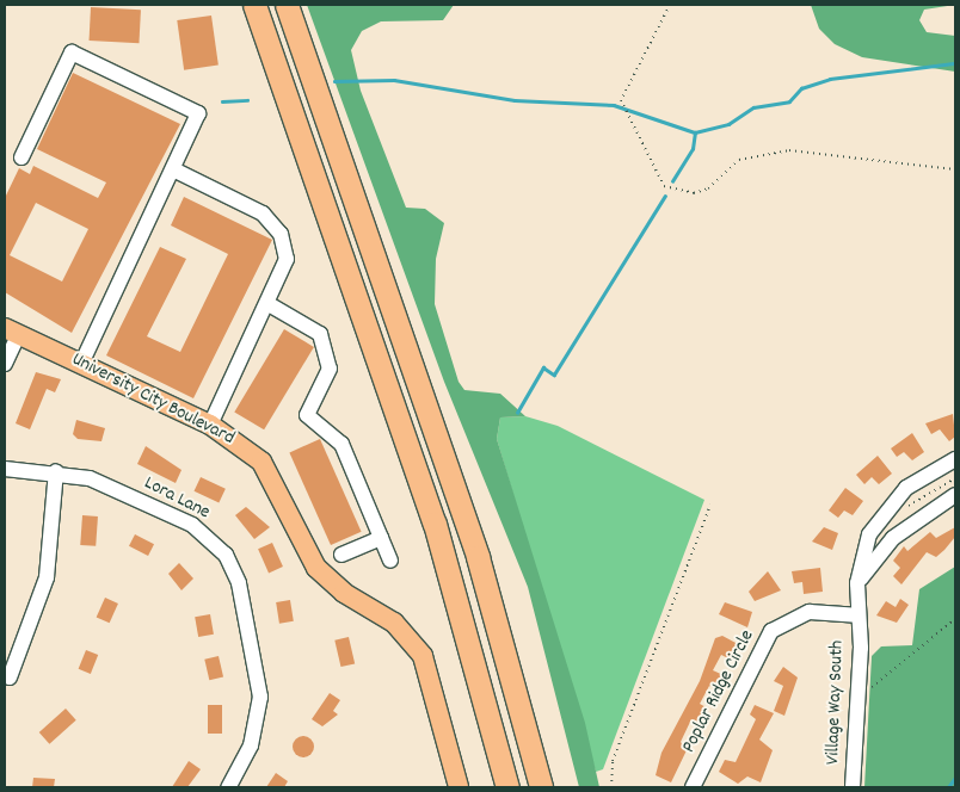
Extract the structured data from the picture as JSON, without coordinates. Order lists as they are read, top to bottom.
{
  "streets": {
    "main road": ["University City Boulevard"],
    "street": ["Lora Lane", "Poplar Ridge Circle", "Village Way South"]
  },
  "crossings": [
    ["Poplar Ridge Circle", "Village Way South"]
  ]
}
